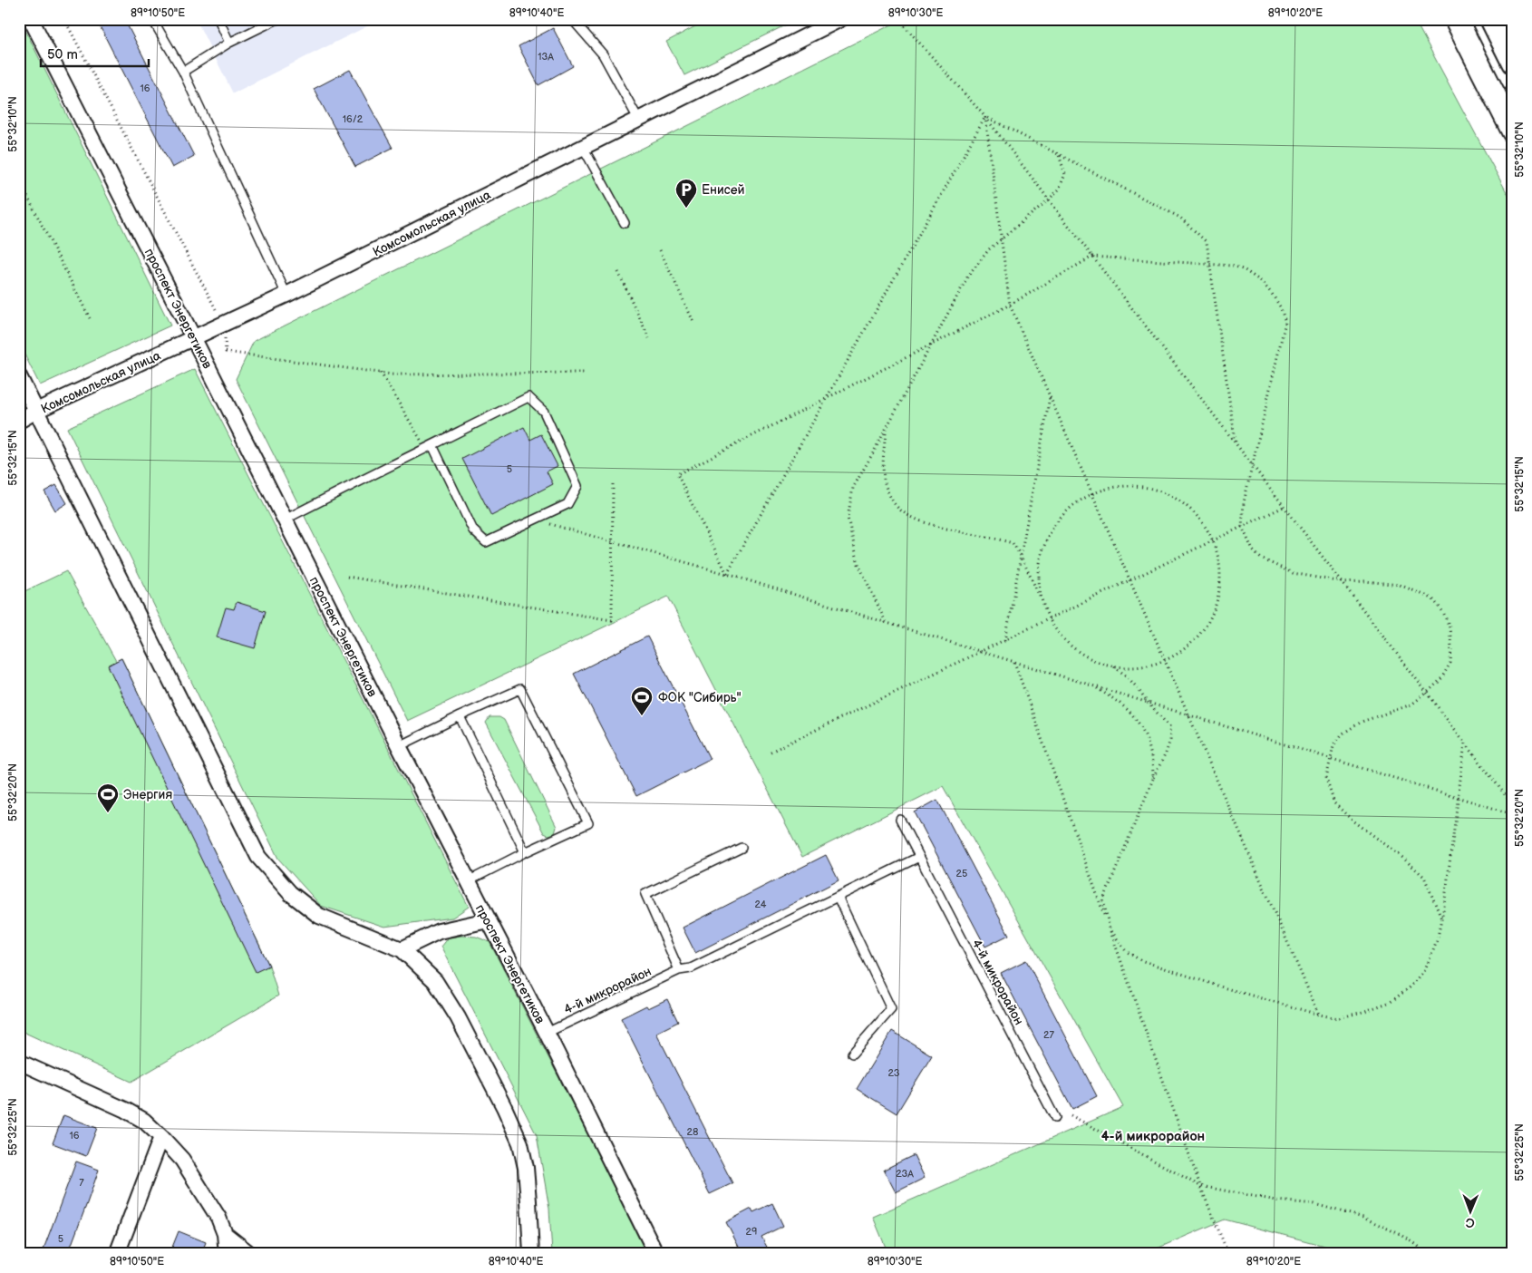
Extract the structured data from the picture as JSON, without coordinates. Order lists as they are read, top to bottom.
{
  "streets": {
    "street": ["Комсомольская улица", "проспект Энергетиков"],
    "lane": ["4-й микрорайон"]
  },
  "crossings": [
    ["Комсомольская улица", "проспект Энергетиков"],
    ["проспект Энергетиков", "4-й микрорайон"]
  ],
  "districts": ["4-й микрорайон"],
  "places": {
    "parking": ["Енисей"],
    "sports": ["ФОК \"Сибирь\"", "Энергия"]
  },
  "house_numbers": [
    "13А",
    "16",
    "16/2",
    "5",
    "25",
    "24",
    "27",
    "23",
    "28",
    "16",
    "23А",
    "7",
    "29",
    "5"
  ],
  "scale_bar": "50 m",
  "north": "bottom",
  "coordinates": [
    "89°10'50\"E",
    "89°10'40\"E",
    "89°10'30\"E",
    "89°10'20\"E",
    "55°32'10\"N",
    "55°32'15\"N",
    "55°32'20\"N",
    "55°32'25\"N"
  ]
}
